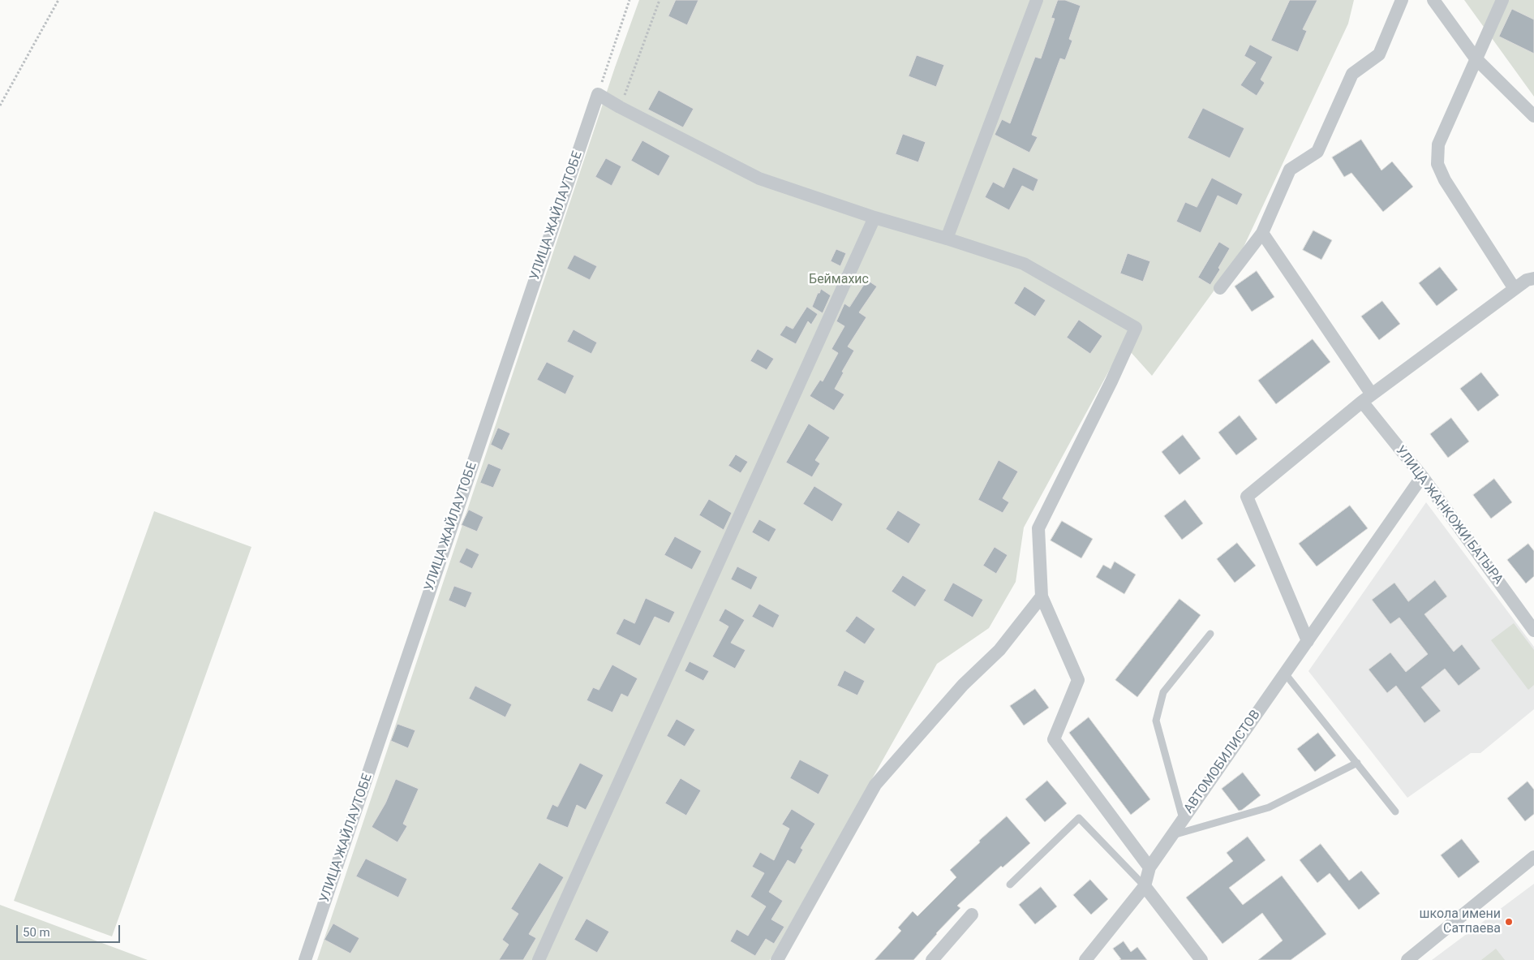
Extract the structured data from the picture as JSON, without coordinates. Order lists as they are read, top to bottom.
{
  "streets": {
    "street": ["УЛИЦА ЖАЙЛАУТОБЕ", "УЛИЦА ЖАНКОЖИ БАТЫРА", "АВТОМОБИЛИСТОВ"]
  },
  "crossings": [
    ["УЛИЦА ЖАНКОЖИ БАТЫРА", "АВТОМОБИЛИСТОВ"]
  ],
  "parks": ["Беймахис"],
  "places": ["школа имени Сатпаева"],
  "scale_bar": "50 m"
}
